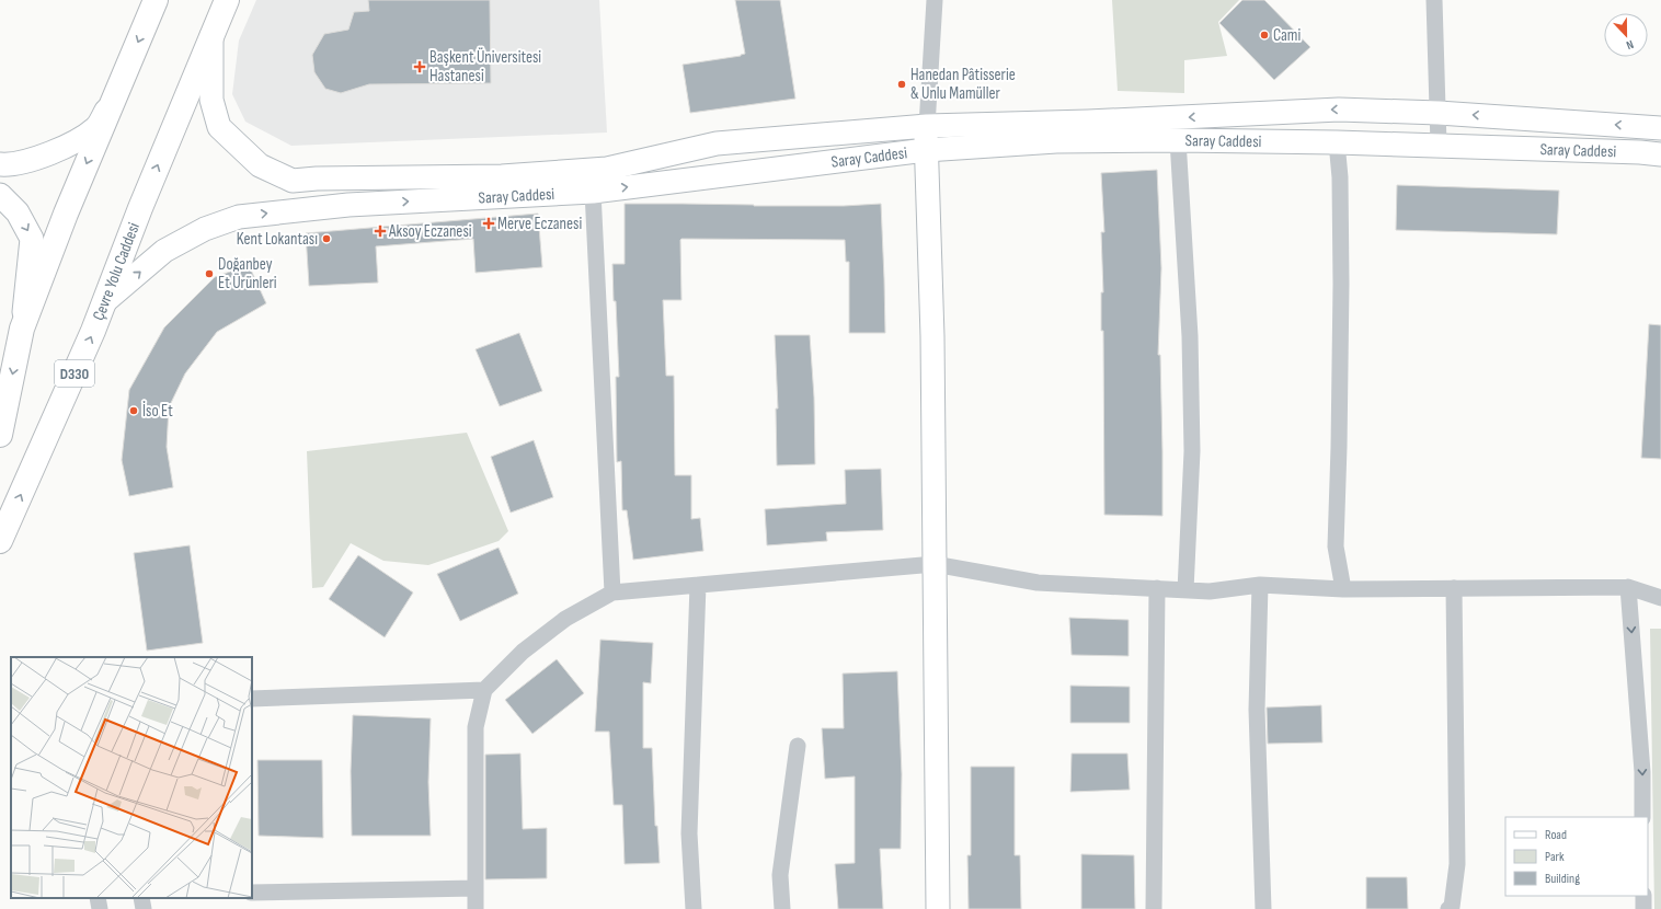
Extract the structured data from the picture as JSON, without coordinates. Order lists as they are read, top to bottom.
{
  "streets": {
    "highway": ["Çevre Yolu Caddesi", "D330"],
    "street": ["Saray Caddesi"]
  },
  "crossings": [
    ["Saray Caddesi", "Çevre Yolu Caddesi"]
  ],
  "places": {
    "other": [
      "Cami",
      "Hanedan Pâtisserie & Unlu Mamüller",
      "Kent Lokantası",
      "Doğanbey Et Ürünleri",
      "İso Et"
    ],
    "health": ["Başkent Üniversitesi Hastanesi", "Merve Eczanesi", "Aksoy Eczanesi"]
  },
  "legend": ["Road", "Park", "Building"],
  "north": "bottom"
}
